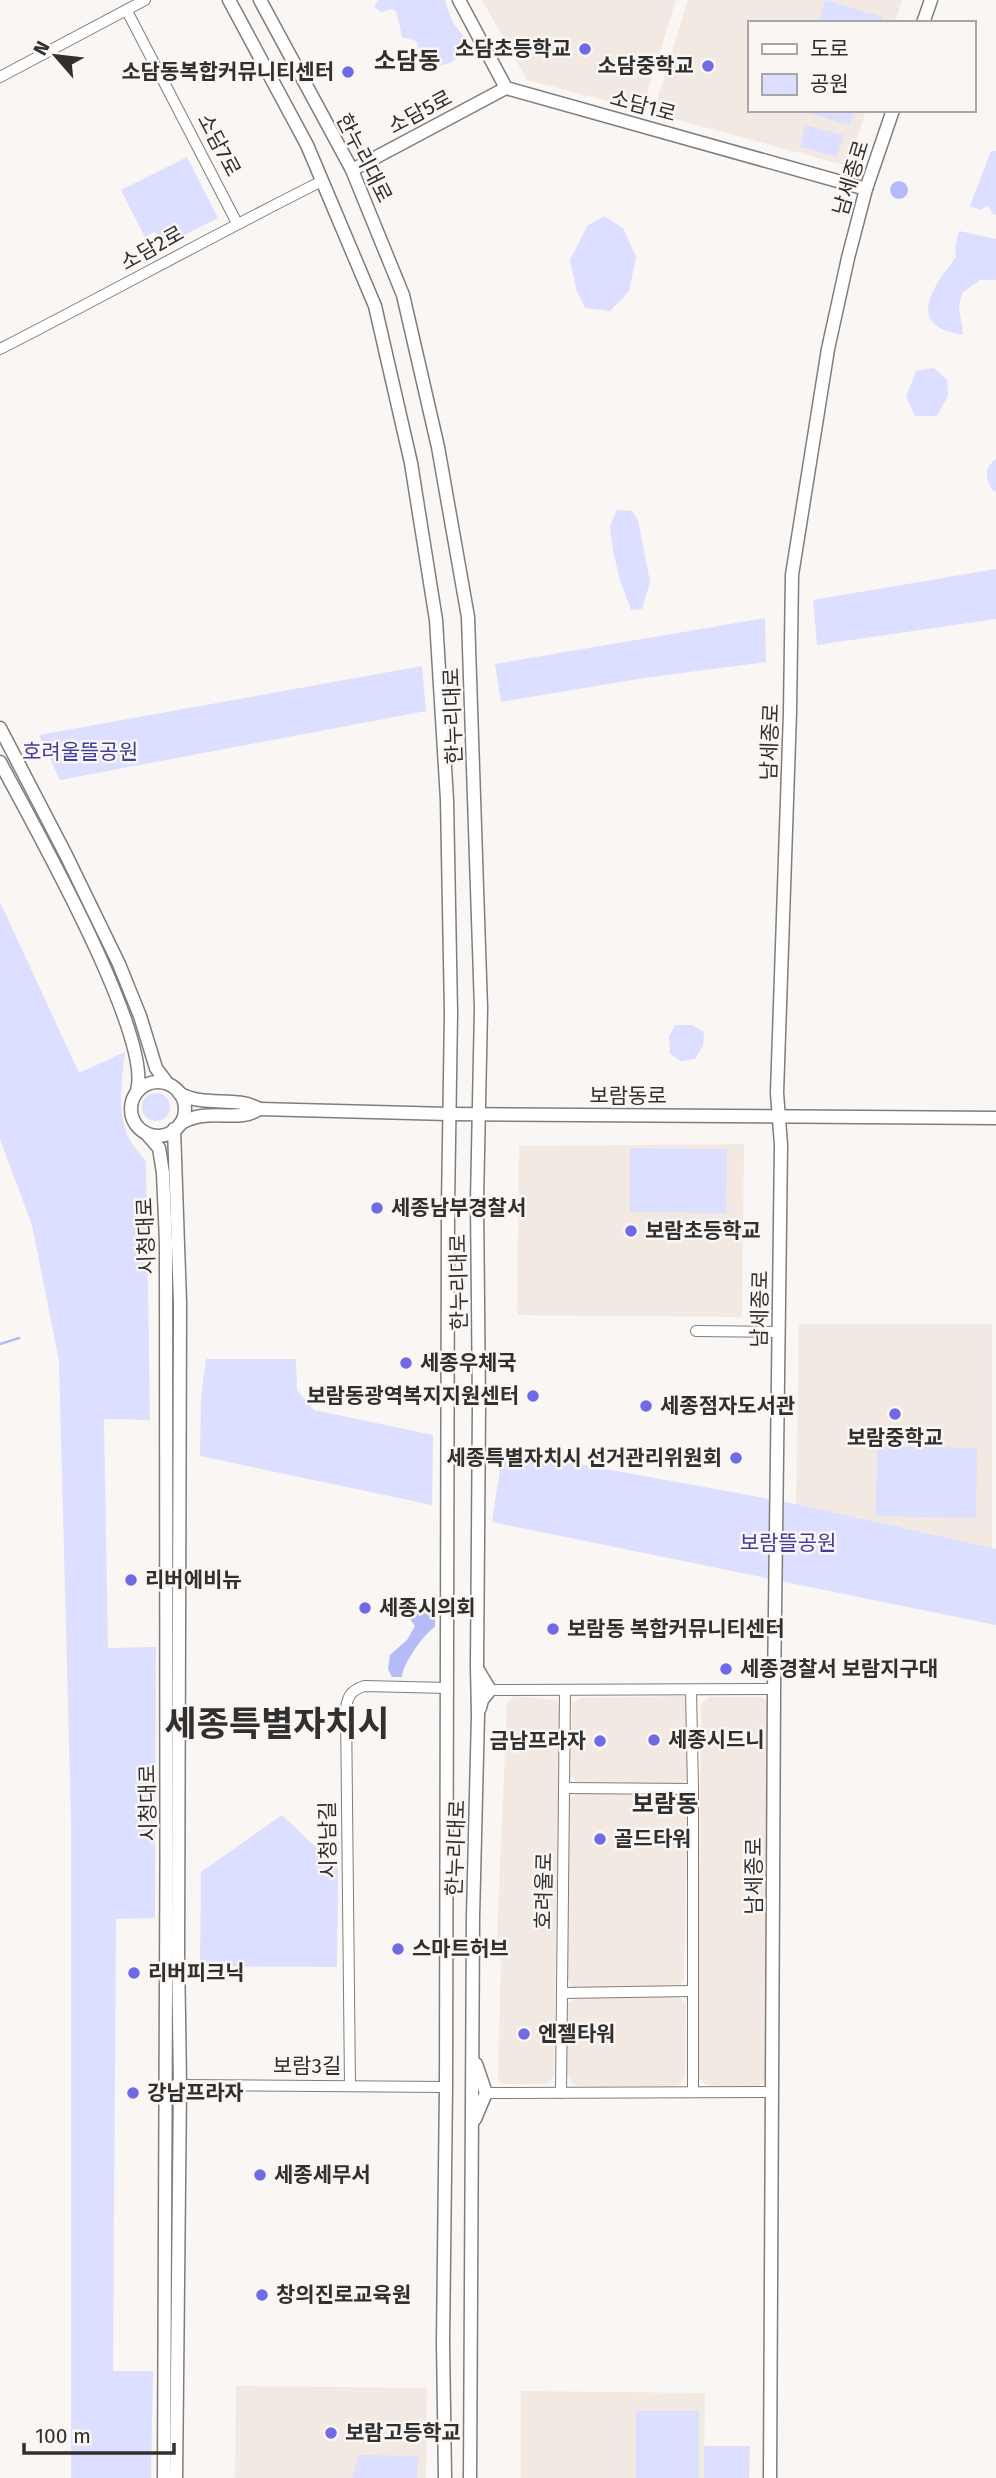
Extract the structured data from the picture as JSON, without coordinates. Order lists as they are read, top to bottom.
{
  "streets": {
    "street": [
      "소담1로",
      "소담5로",
      "소담7로",
      "한누리대로",
      "남세종로",
      "소담2로",
      "보람동로",
      "시청대로",
      "시청남길",
      "호려울로",
      "보람3길"
    ]
  },
  "crossings": [
    ["소담1로", "소담5로"],
    ["소담1로", "남세종로"],
    ["소담5로", "한누리대로"],
    ["소담7로", "소담2로"],
    ["한누리대로", "소담2로"],
    ["한누리대로", "보람동로"],
    ["한누리대로", "시청남길"],
    ["한누리대로", "보람3길"],
    ["남세종로", "보람동로"],
    ["시청대로", "보람3길"],
    ["시청남길", "보람3길"]
  ],
  "districts": ["소담동", "세종특별자치시", "보람동"],
  "parks": ["호려울뜰공원", "보람뜰공원"],
  "places": [
    "소담초등학교",
    "소담중학교",
    "소담동복합커뮤니티센터",
    "세종남부경찰서",
    "보람초등학교",
    "세종우체국",
    "보람동광역복지지원센터",
    "세종점자도서관",
    "보람중학교",
    "세종특별자치시 선거관리위원회",
    "리버에비뉴",
    "세종시의회",
    "보람동 복합커뮤니티센터",
    "세종경찰서 보람지구대",
    "세종시드니",
    "금남프라자",
    "골드타워",
    "스마트허브",
    "리버피크닉",
    "엔젤타워",
    "강남프라자",
    "세종세무서",
    "창의진로교육원",
    "보람고등학교"
  ],
  "legend": ["도로", "공원"],
  "scale_bar": "100 m",
  "north": "top left"
}
